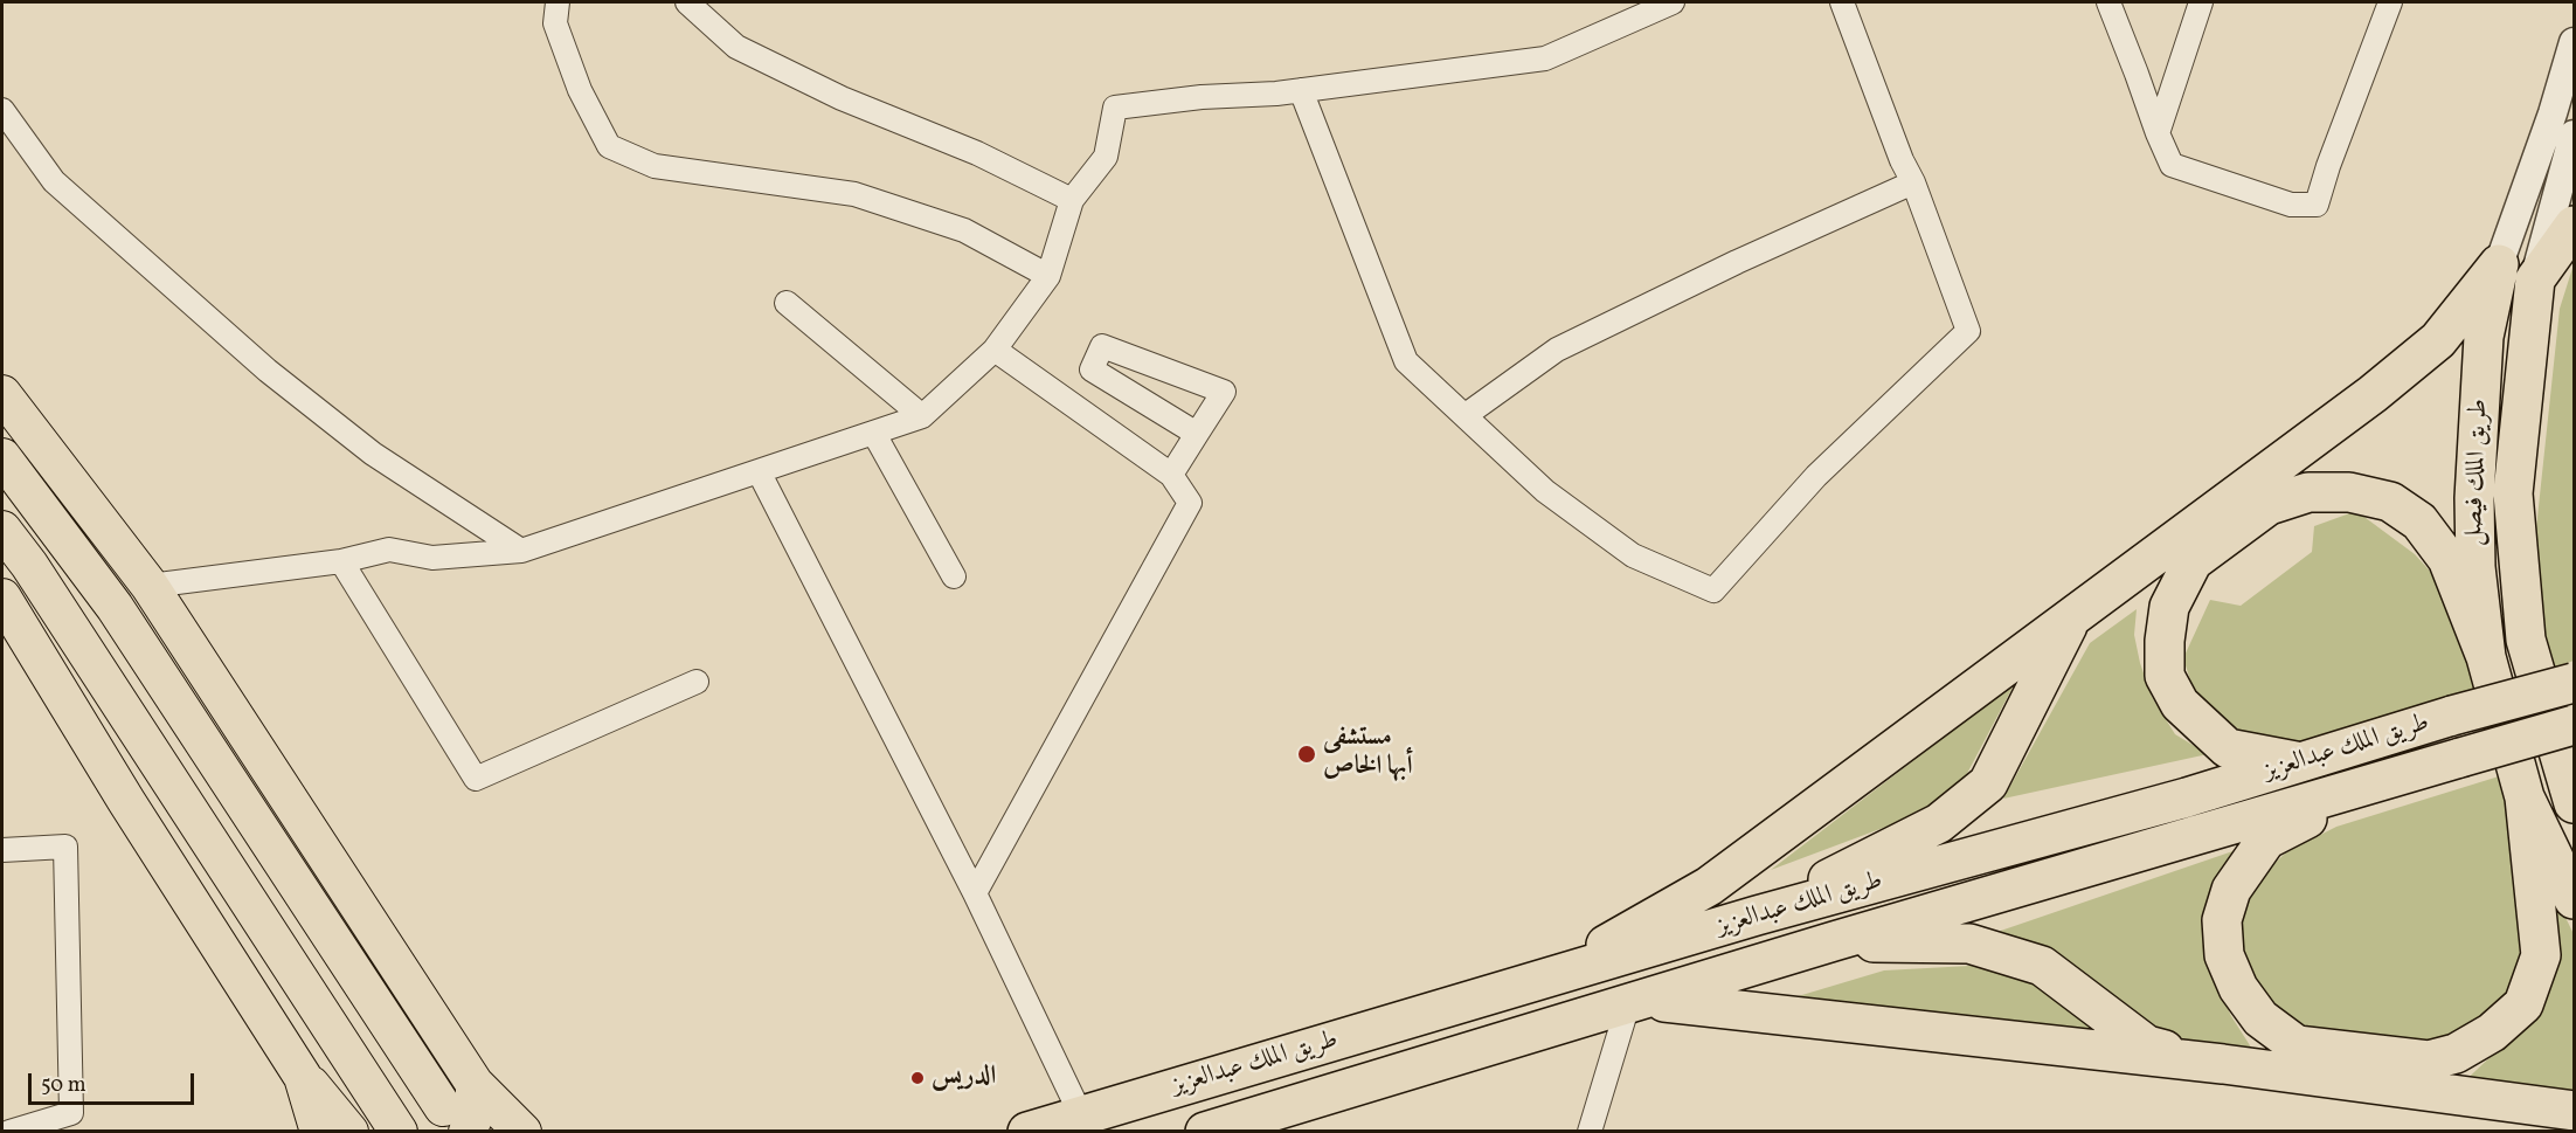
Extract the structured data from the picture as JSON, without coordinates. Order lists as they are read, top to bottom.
{
  "streets": {
    "highway": ["طريق الملك فيصل", "طريق الملك عبدالعزيز"]
  },
  "places": ["مستشفى أبها الخاص", "الدريس"],
  "scale_bar": "50 m"
}
